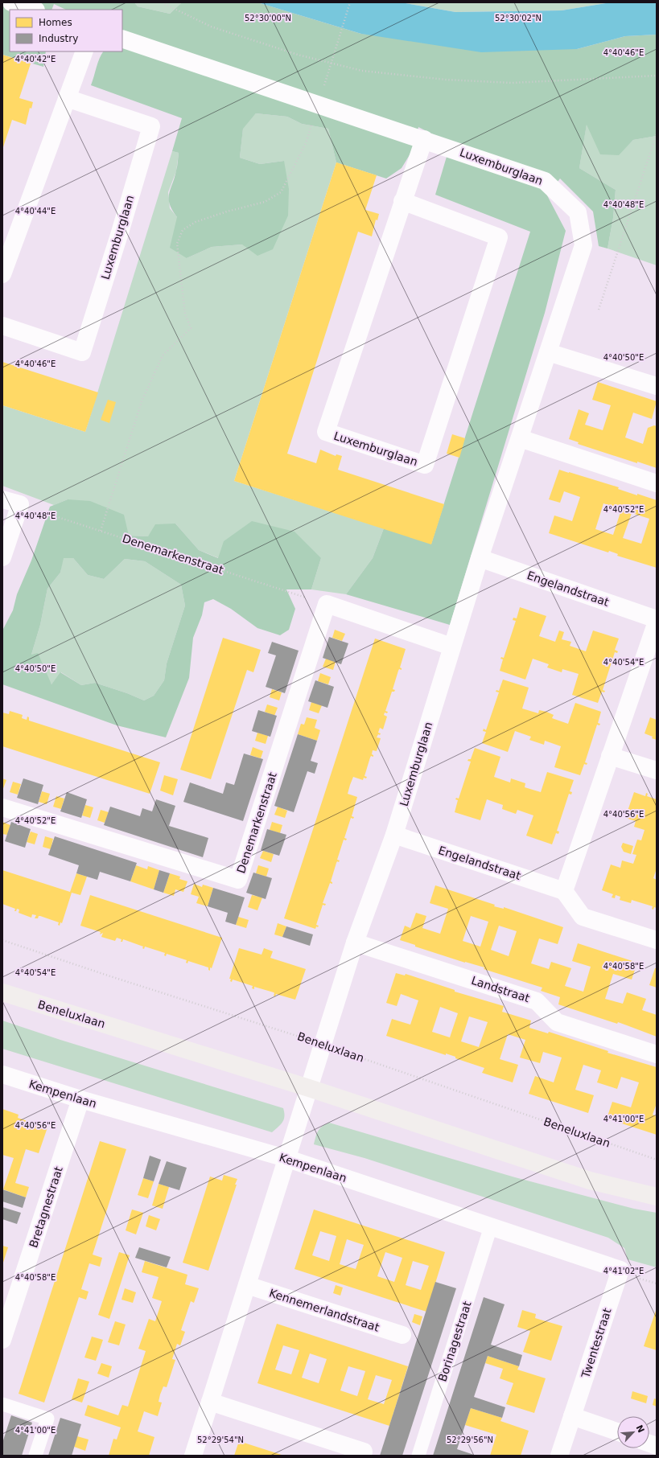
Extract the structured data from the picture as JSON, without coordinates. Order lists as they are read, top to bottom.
{
  "streets": {
    "main road": ["Beneluxlaan"],
    "street": [
      "Luxemburglaan",
      "Denemarkenstraat",
      "Engelandstraat",
      "Landstraat",
      "Kempenlaan",
      "Bretagnestraat",
      "Kennemerlandstraat",
      "Twentestraat"
    ],
    "lane": ["Borinagestraat"]
  },
  "crossings": [
    ["Luxemburglaan", "Engelandstraat"],
    ["Luxemburglaan", "Landstraat"],
    ["Luxemburglaan", "Beneluxlaan"],
    ["Kempenlaan", "Bretagnestraat"],
    ["Kempenlaan", "Borinagestraat"],
    ["Kempenlaan", "Twentestraat"]
  ],
  "legend": ["Homes", "Industry"],
  "north": "top right",
  "coordinates": [
    "52°30'00\"N",
    "52°30'02\"N",
    "4°40'46\"E",
    "4°40'42\"E",
    "4°40'48\"E",
    "4°40'44\"E",
    "4°40'50\"E",
    "4°40'52\"E",
    "4°40'54\"E",
    "4°40'56\"E",
    "4°40'58\"E",
    "4°41'00\"E",
    "4°41'02\"E",
    "52°29'54\"N",
    "52°29'56\"N"
  ]
}
